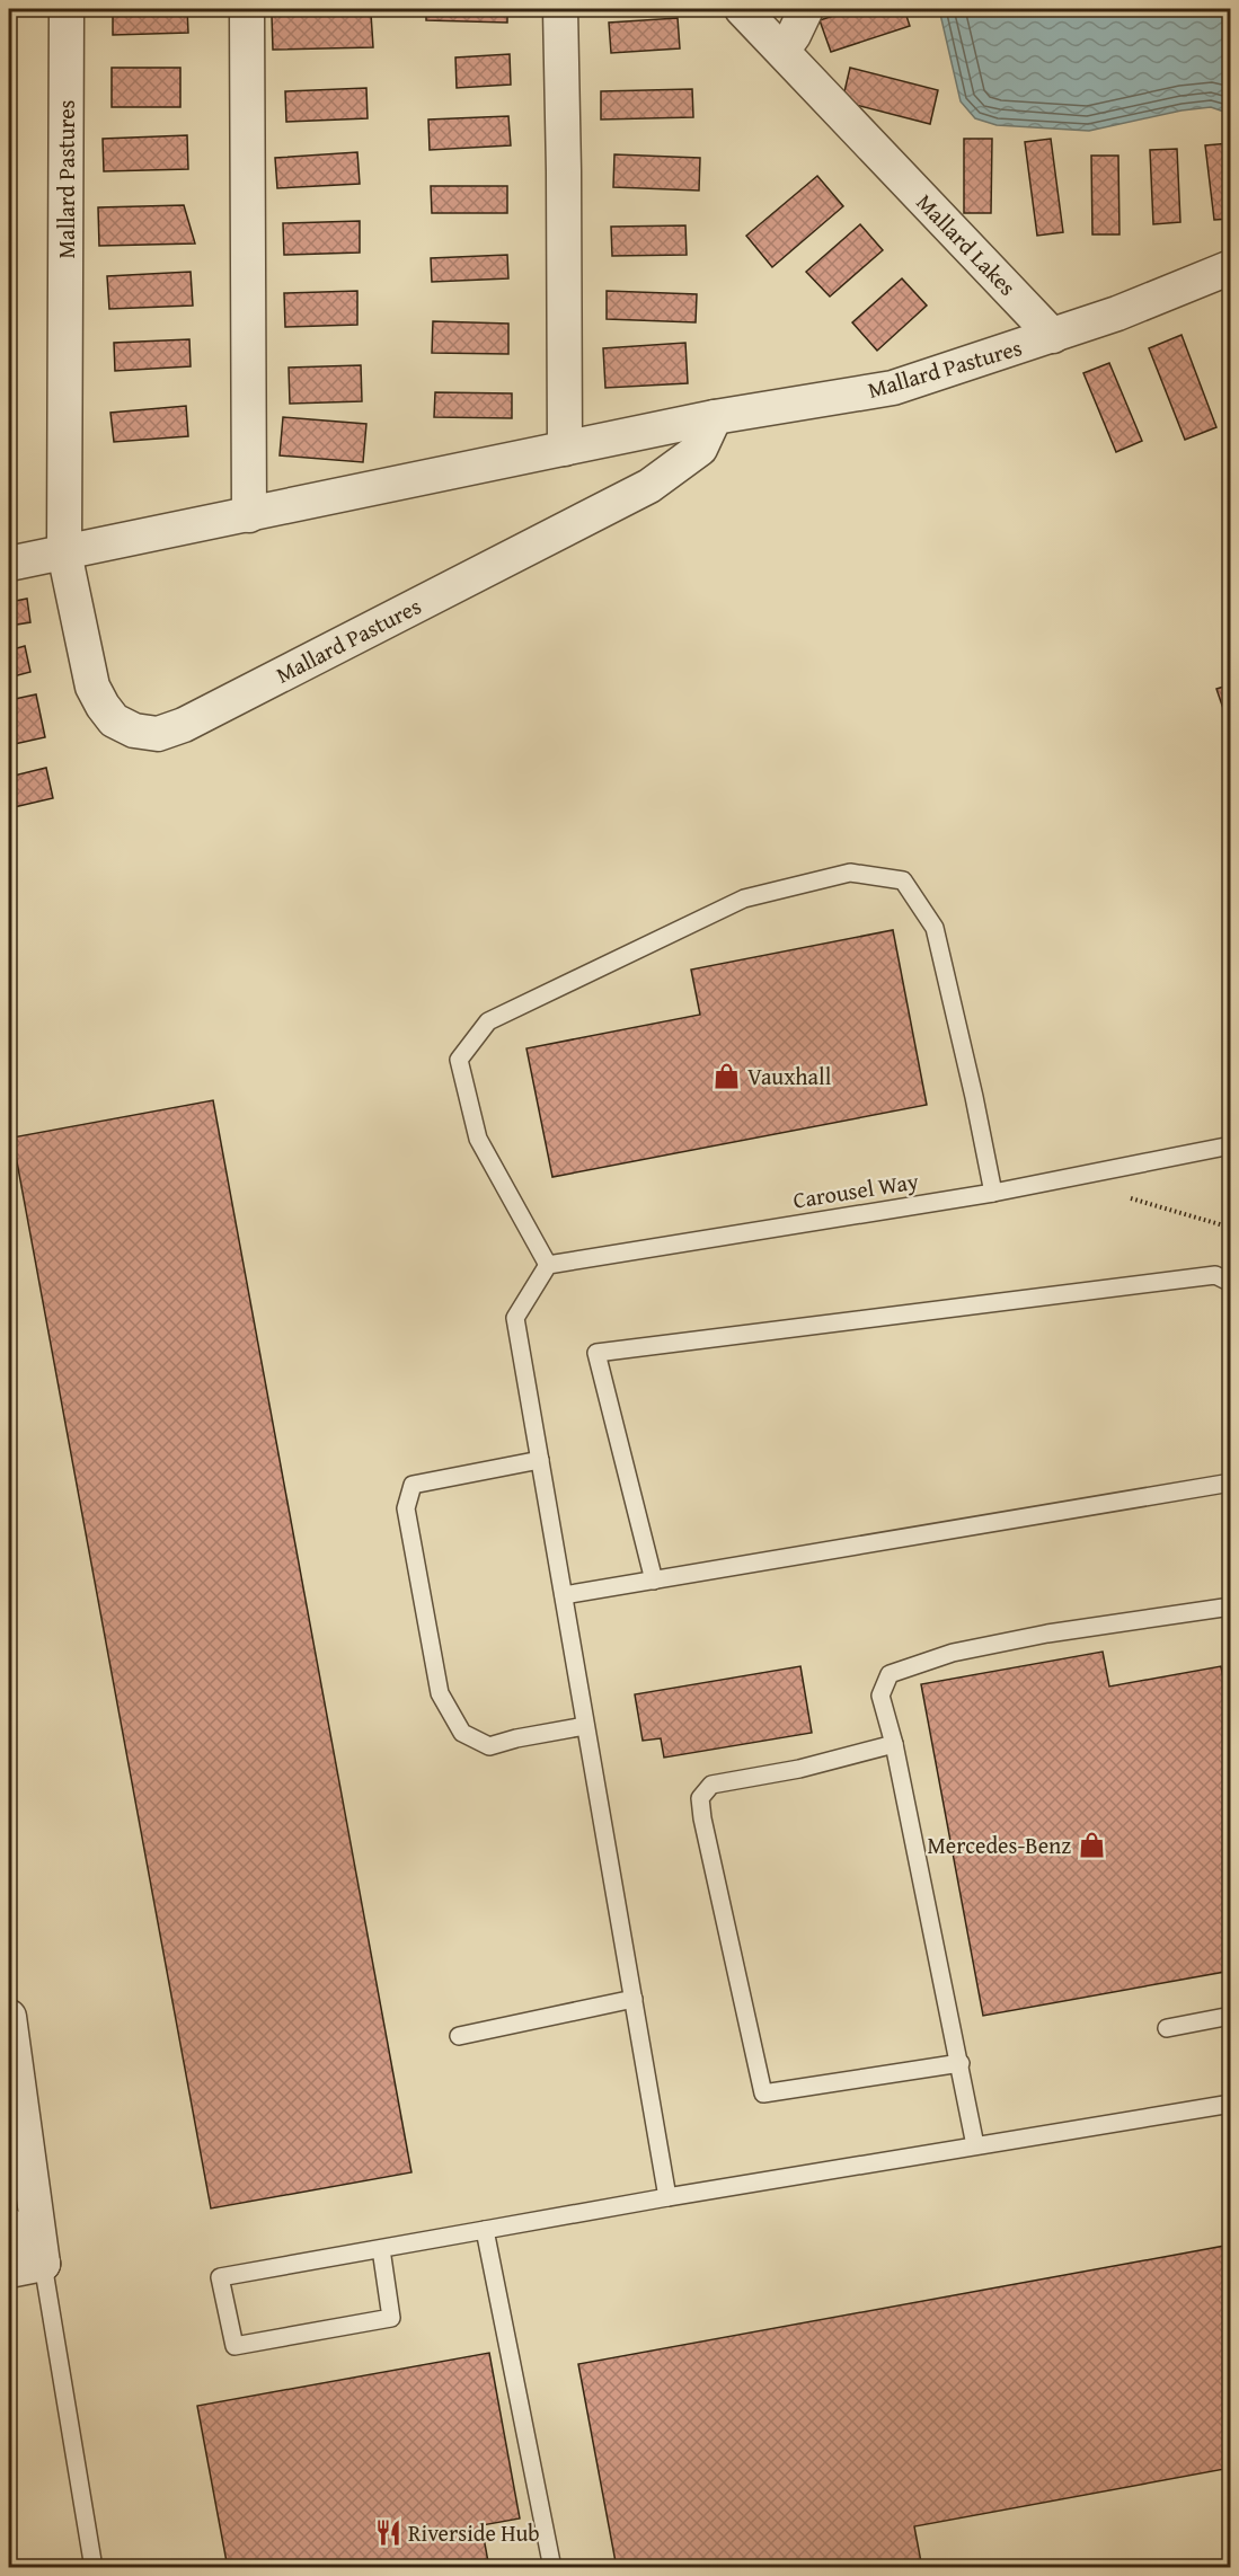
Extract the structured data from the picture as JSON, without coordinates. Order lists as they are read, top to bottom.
{
  "streets": {
    "street": ["Mallard Pastures", "Mallard Lakes"],
    "lane": ["Carousel Way"]
  },
  "crossings": [
    ["Mallard Pastures", "Mallard Lakes"]
  ],
  "places": {
    "shop": ["Vauxhall", "Mercedes-Benz"],
    "restaurant": ["Riverside Hub"]
  }
}
